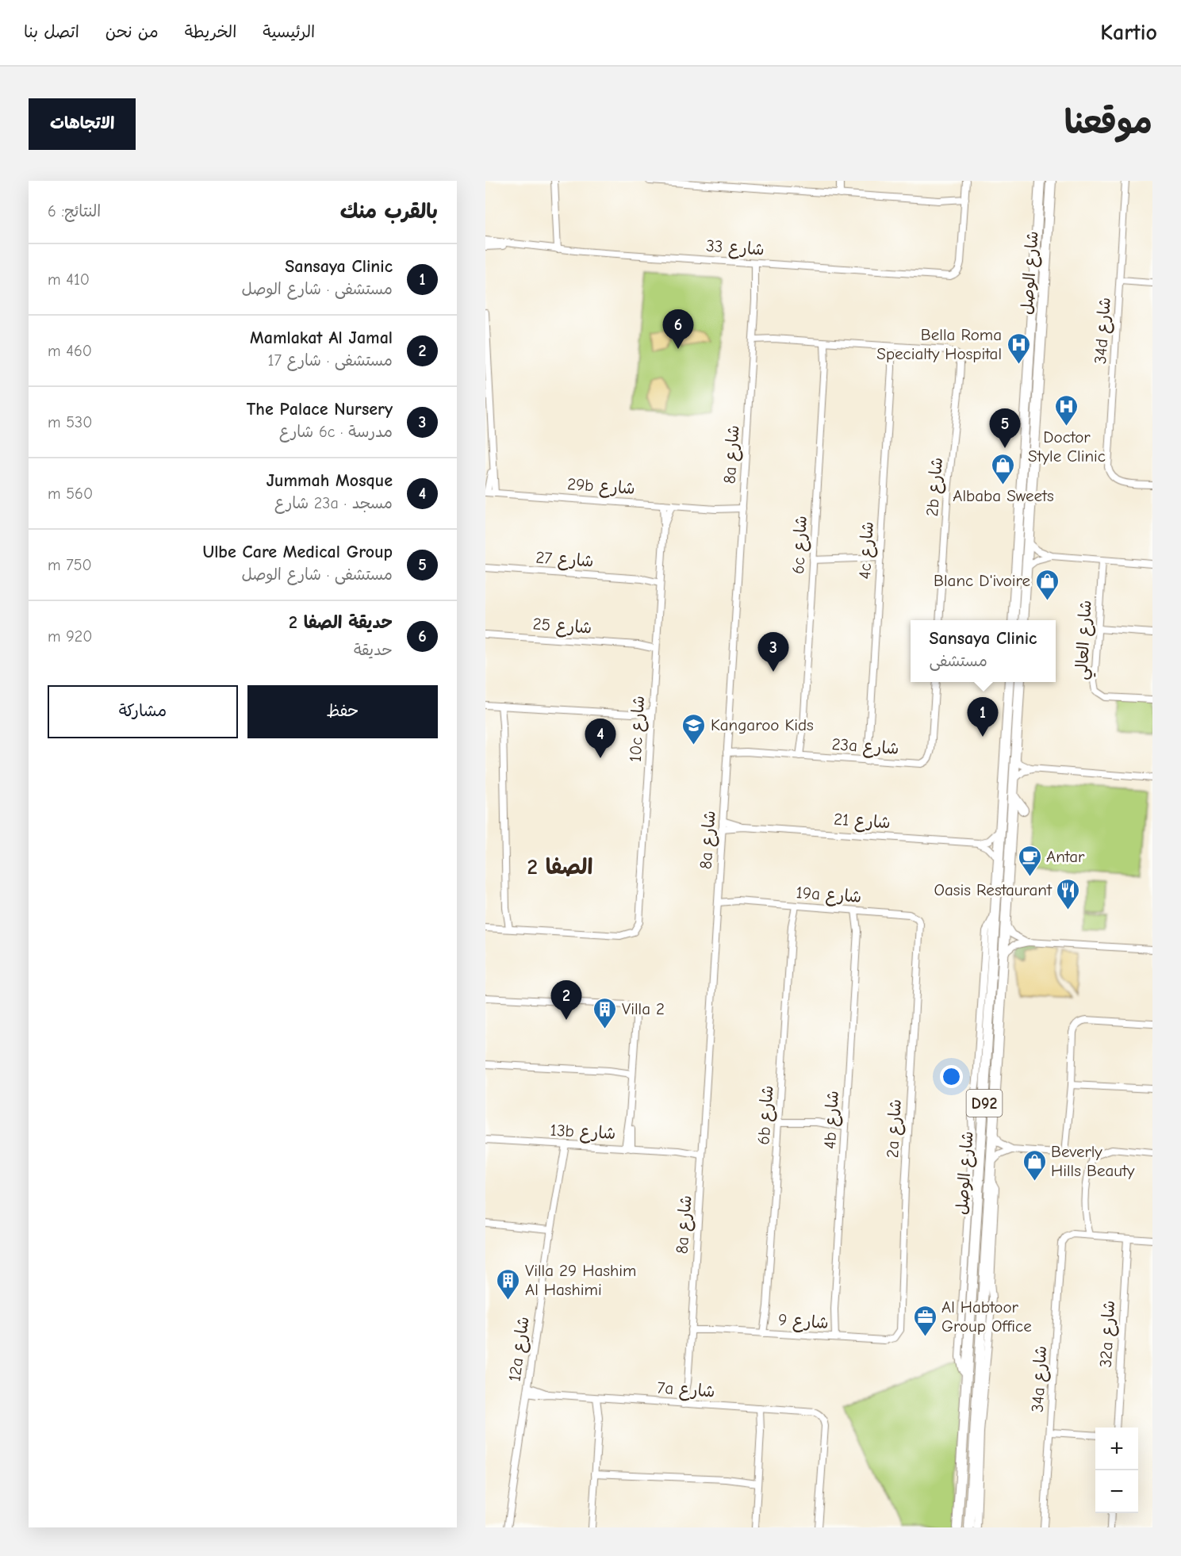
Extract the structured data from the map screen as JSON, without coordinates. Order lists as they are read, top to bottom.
{
  "streets": {
    "main road": ["شارع الوصل", "D92"],
    "street": [
      "شارع 33",
      "34d شارع",
      "8a شارع",
      "29b شارع",
      "2b شارع",
      "6c شارع",
      "4c شارع",
      "شارع 27",
      "شارع 25",
      "شارع العالي",
      "10c شارع",
      "23a شارع",
      "شارع 21",
      "19a شارع",
      "6b شارع",
      "4b شارع",
      "2a شارع",
      "13b شارع",
      "شارع 9",
      "32a شارع",
      "12a شارع",
      "34a شارع",
      "7a شارع"
    ]
  },
  "crossings": [
    ["شارع 33", "8a شارع"],
    ["8a شارع", "29b شارع"],
    ["8a شارع", "23a شارع"],
    ["8a شارع", "شارع 21"],
    ["8a شارع", "19a شارع"],
    ["8a شارع", "13b شارع"],
    ["8a شارع", "شارع 9"],
    ["8a شارع", "7a شارع"],
    ["29b شارع", "10c شارع"],
    ["2b شارع", "4c شارع"],
    ["6c شارع", "23a شارع"],
    ["4c شارع", "23a شارع"],
    ["شارع 27", "10c شارع"],
    ["شارع 25", "10c شارع"],
    ["19a شارع", "6b شارع"],
    ["19a شارع", "4b شارع"],
    ["19a شارع", "2a شارع"],
    ["6b شارع", "شارع 9"],
    ["4b شارع", "شارع 9"],
    ["2a شارع", "شارع 9"],
    ["13b شارع", "12a شارع"],
    ["12a شارع", "7a شارع"]
  ],
  "districts": ["الصفا 2"],
  "places": {
    "hospital": ["Bella Roma Specialty Hospital", "Doctor Style Clinic"],
    "shop": ["Albaba Sweets", "Blanc D'ivoire", "Beverly Hills Beauty"],
    "school or university": ["Kangaroo Kids"],
    "cafe": ["Antar"],
    "restaurant": ["Oasis Restaurant"],
    "building": ["Villa 2", "Villa 29 Hashim Al Hashimi"],
    "office": ["Al Habtoor Group Office"]
  },
  "page": {
    "header": "Kartio",
    "nav": [
      "الرئيسية",
      "الخريطة",
      "من نحن",
      "اتصل بنا"
    ],
    "title": "موقعنا",
    "buttons": [
      "الاتجاهات",
      ["حفظ", "مشاركة"]
    ],
    "heading": ["بالقرب منك", "النتائج: 6"],
    "list": [
      {
        "mark": "1",
        "name": "Sansaya Clinic",
        "note": "مستشفى · شارع الوصل",
        "value": "410 m"
      },
      {
        "mark": "2",
        "name": "Mamlakat Al Jamal",
        "note": "مستشفى · شارع 17",
        "value": "460 m"
      },
      {
        "mark": "3",
        "name": "The Palace Nursery",
        "note": "مدرسة · 6c شارع",
        "value": "530 m"
      },
      {
        "mark": "4",
        "name": "Jummah Mosque",
        "note": "مسجد · 23a شارع",
        "value": "560 m"
      },
      {
        "mark": "5",
        "name": "Ulbe Care Medical Group",
        "note": "مستشفى · شارع الوصل",
        "value": "750 m"
      },
      {
        "mark": "6",
        "name": "حديقة الصفا 2",
        "note": "حديقة",
        "value": "920 m"
      }
    ],
    "pins": [
      "6",
      "5",
      "3",
      "1",
      "4",
      "2"
    ],
    "popup": ["Sansaya Clinic", "مستشفى"],
    "map_buttons": ["+", "−"]
  }
}
